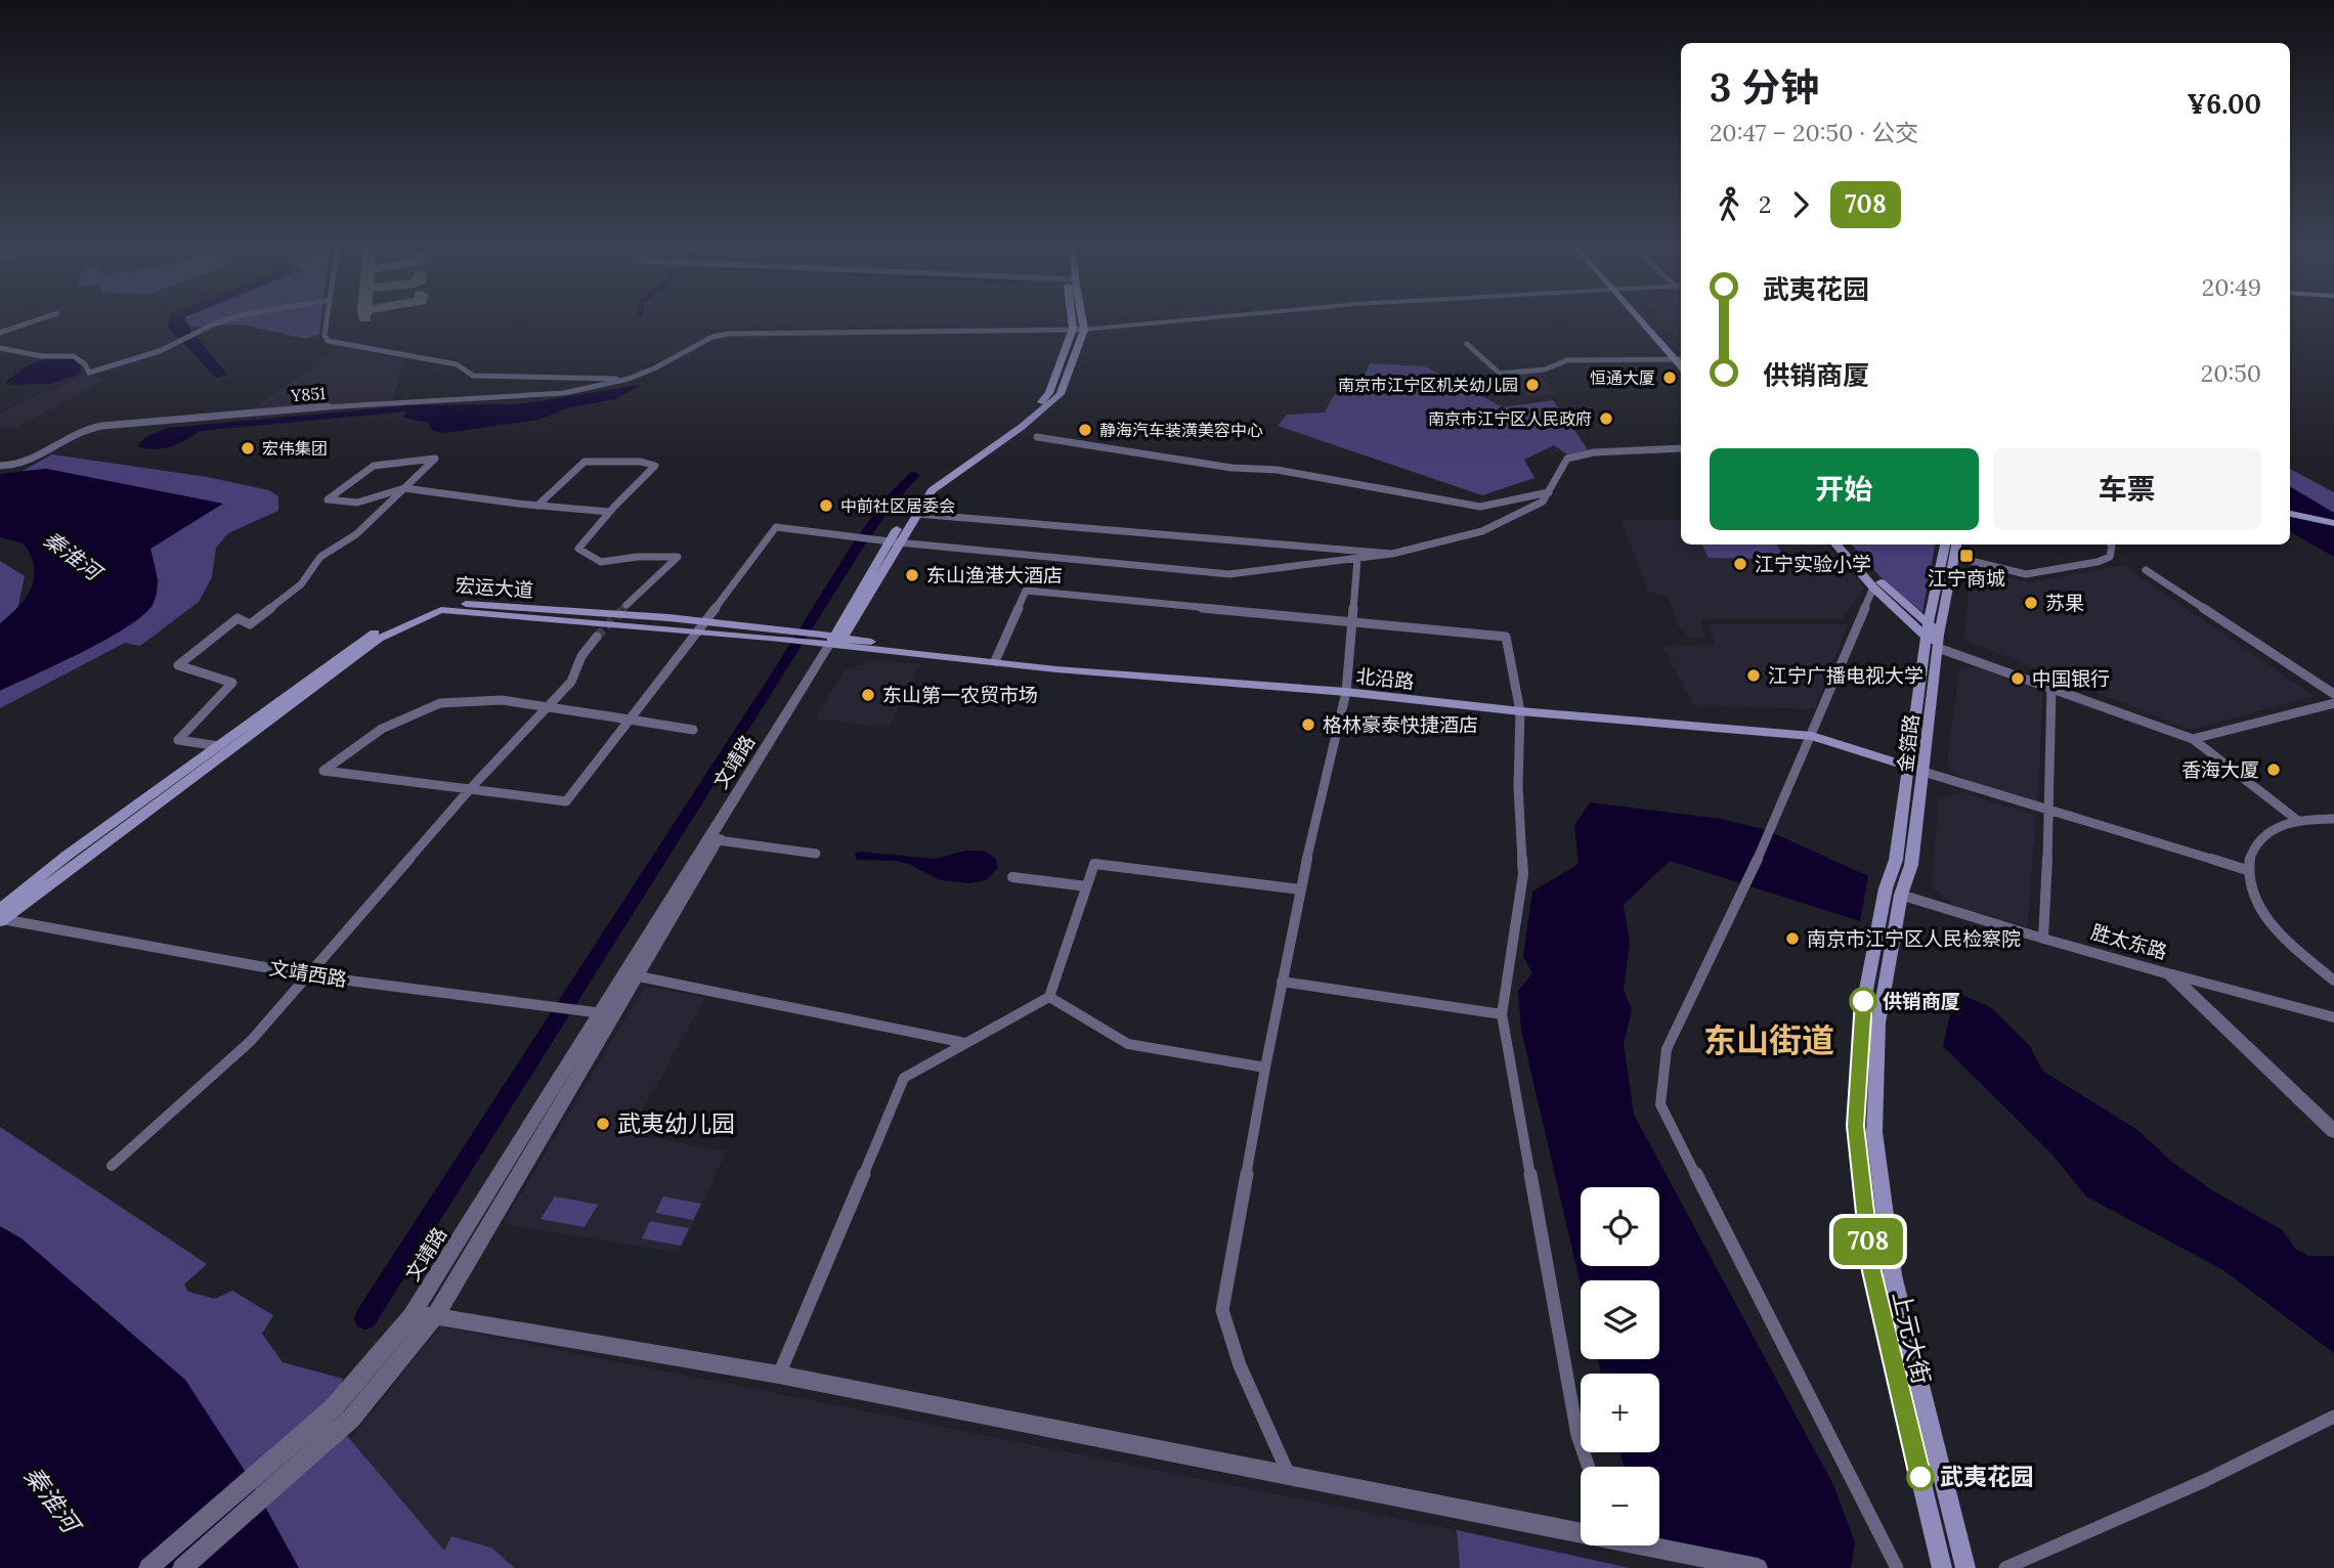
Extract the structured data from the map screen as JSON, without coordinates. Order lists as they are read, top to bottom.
{
  "streets": {
    "main road": [
      "宏运大道",
      "北沿路",
      "金箔路",
      "文靖路",
      "上元大街"
    ],
    "street": ["Y851", "胜太东路", "文靖西路"]
  },
  "crossings": [
    ["Y851", "文靖路"],
    ["宏运大道", "北沿路"],
    ["宏运大道", "文靖路"],
    ["宏运大道", "文靖西路"],
    ["北沿路", "金箔路"],
    ["北沿路", "文靖路"],
    ["金箔路", "上元大街"],
    ["文靖路", "文靖西路"],
    ["胜太东路", "上元大街"]
  ],
  "districts": ["东山街道"],
  "water": ["秦淮河"],
  "places": {
    "other": [
      "恒通大厦",
      "南京市江宁区机关幼儿园",
      "南京市江宁区人民政府",
      "静海汽车装潢美容中心",
      "宏伟集团",
      "中前社区居委会",
      "江宁实验小学",
      "东山渔港大酒店",
      "苏果",
      "江宁广播电视大学",
      "中国银行",
      "东山第一农贸市场",
      "格林豪泰快捷酒店",
      "香海大厦",
      "南京市江宁区人民检察院",
      "供销商厦",
      "武夷幼儿园",
      "武夷花园"
    ],
    "transit": ["江宁商城"]
  },
  "lines": ["bus line 708"],
  "page": {
    "on_map": "708",
    "heading": ["3 分钟", "20:47 – 20:50 · 公交", "¥6.00"],
    "legs": ["2", "708"],
    "list": [
      {
        "name": "武夷花园",
        "value": "20:49"
      },
      {
        "name": "供销商厦",
        "value": "20:50"
      }
    ],
    "buttons": ["开始", "车票"],
    "map_buttons": ["+", "−"]
  }
}
